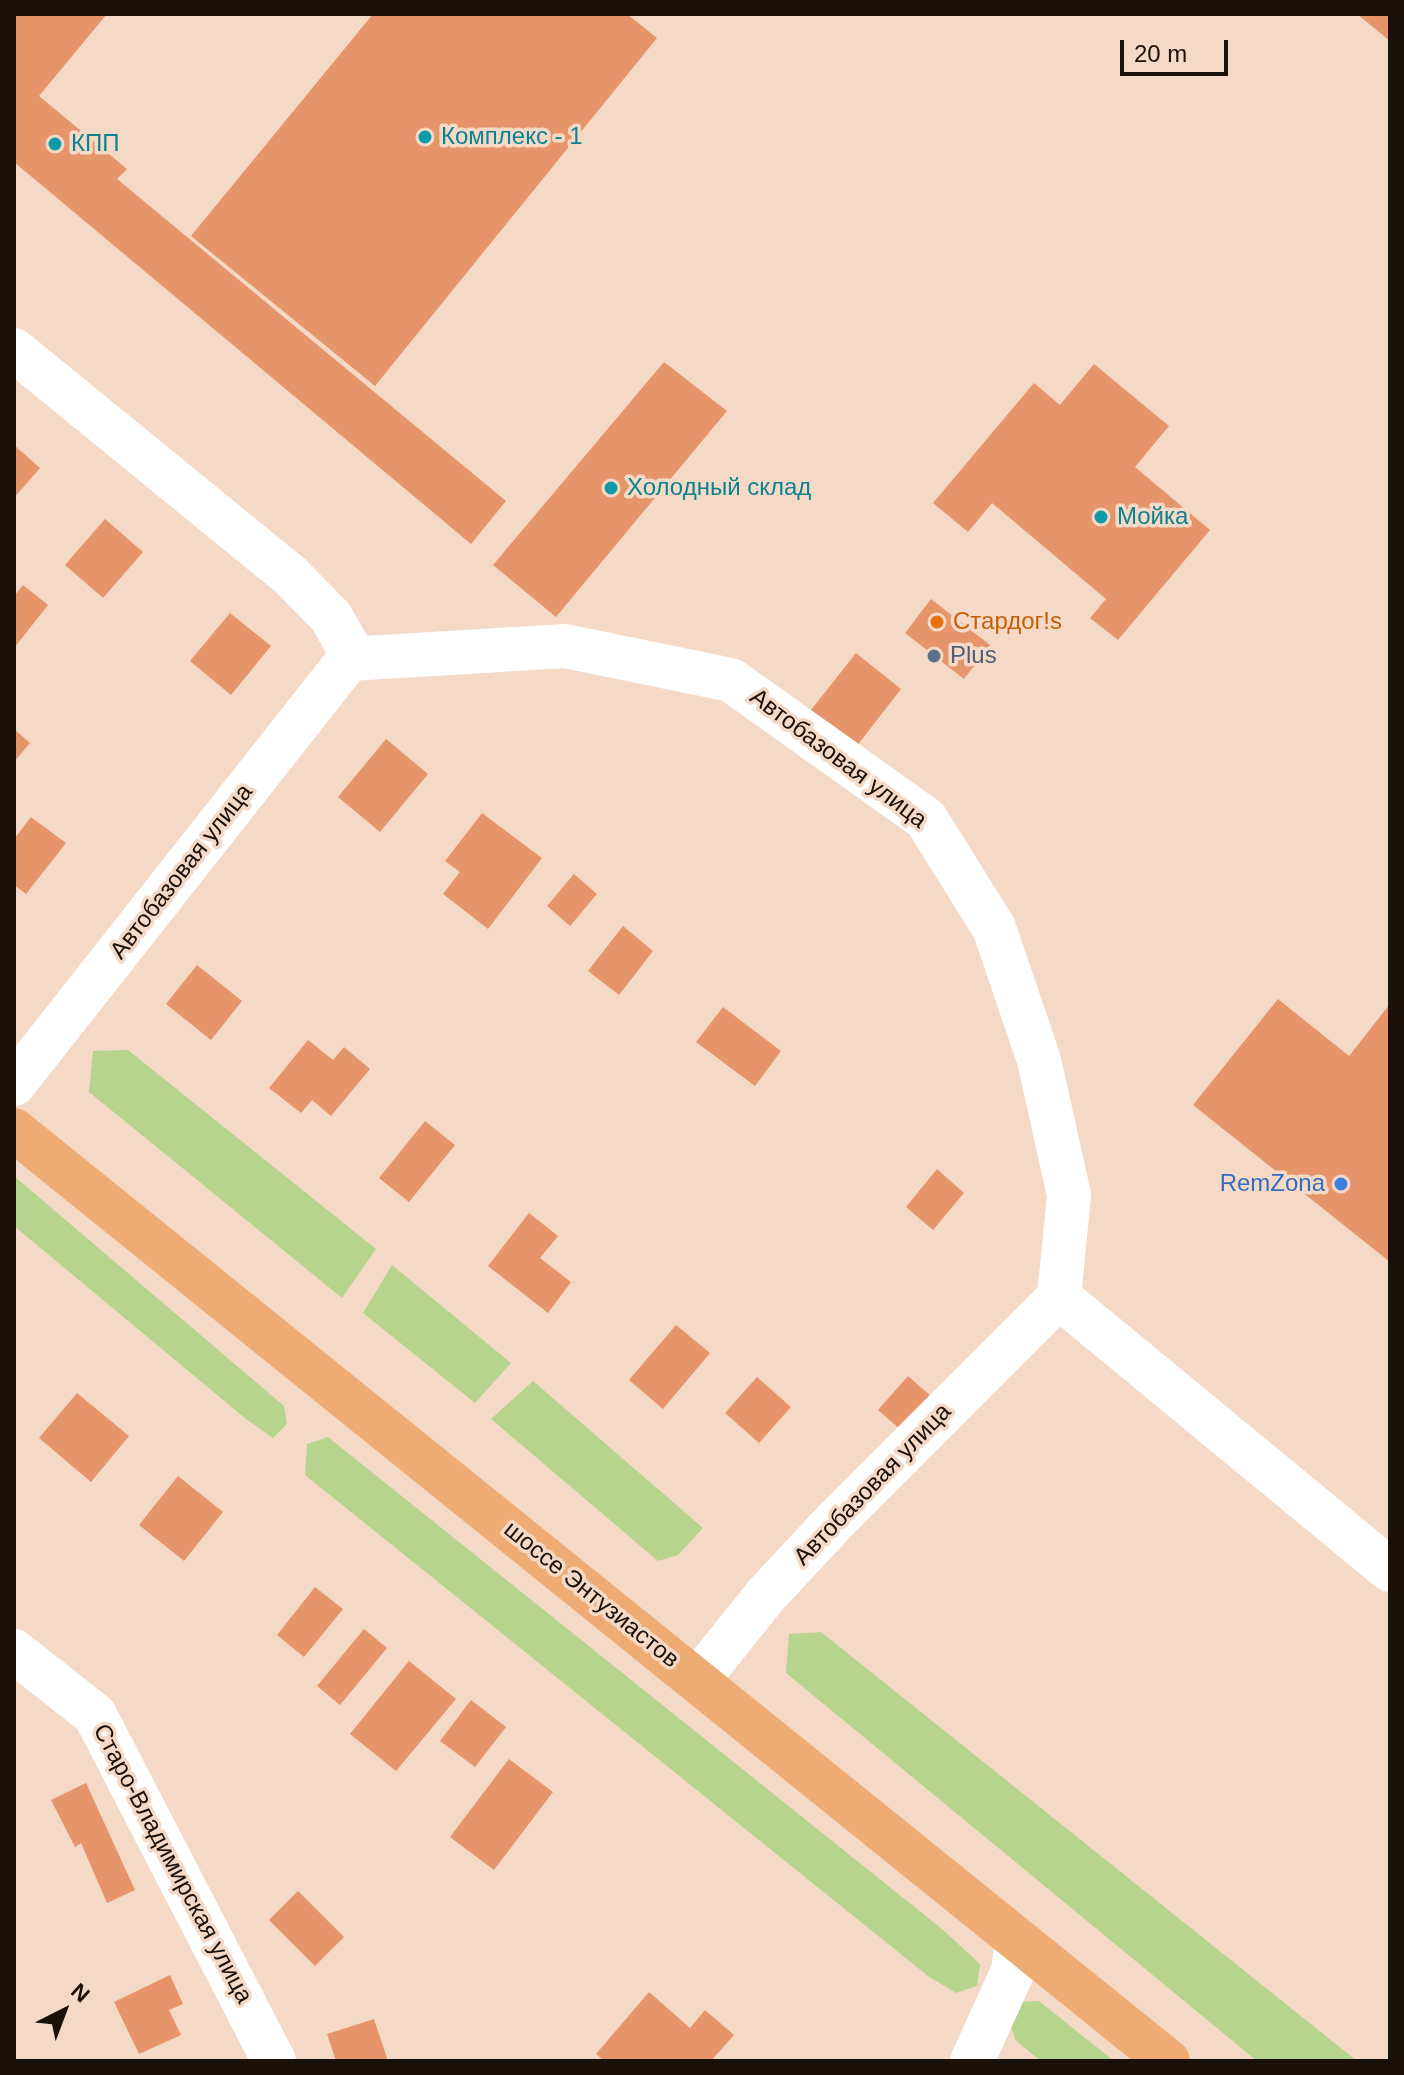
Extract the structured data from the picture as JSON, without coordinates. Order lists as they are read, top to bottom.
{
  "streets": {
    "main road": ["шоссе Энтузиастов"],
    "street": ["Автобазовая улица", "Старо-Владимирская улица"]
  },
  "crossings": [
    ["Автобазовая улица", "шоссе Энтузиастов"]
  ],
  "places": [
    "Комплекс - 1",
    "КПП",
    "Холодный склад",
    "Мойка",
    "Стардог!s",
    "Plus",
    "RemZona"
  ],
  "scale_bar": "20 m",
  "north": "top right"
}
